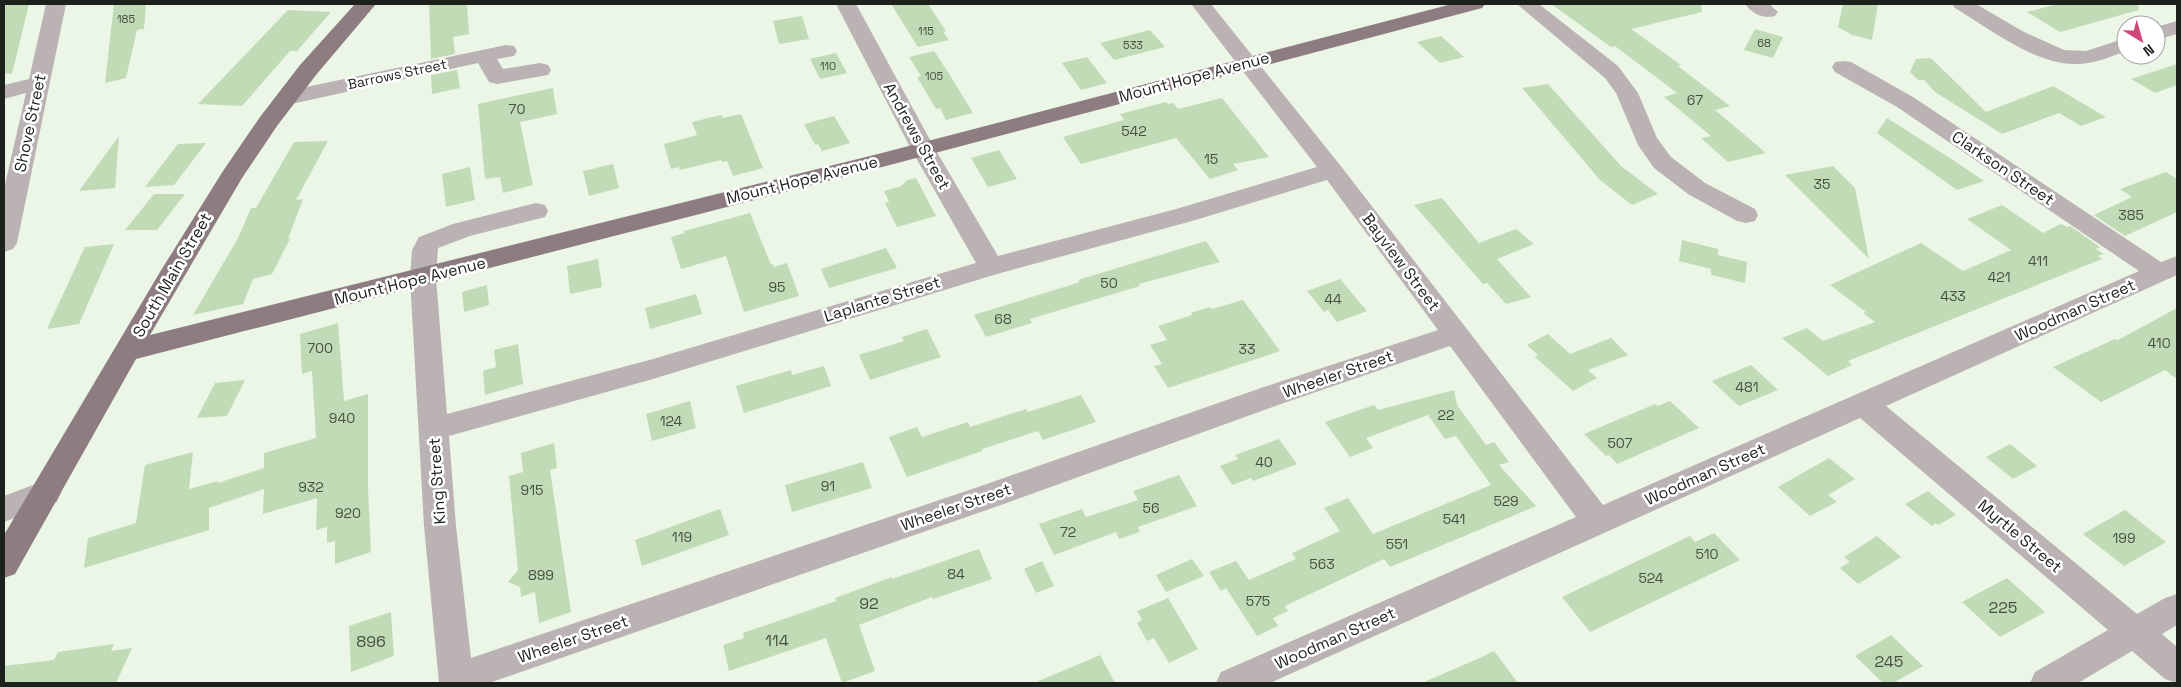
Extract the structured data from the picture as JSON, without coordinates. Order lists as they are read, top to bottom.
{
  "streets": {
    "main road": ["Mount Hope Avenue", "South Main Street"],
    "street": [
      "Barrows Street",
      "Shove Street",
      "Andrews Street",
      "Clarkson Street",
      "Bayview Street",
      "Laplante Street",
      "Woodman Street",
      "Wheeler Street",
      "King Street",
      "Myrtle Street"
    ]
  },
  "crossings": [
    ["Barrows Street", "South Main Street"],
    ["Mount Hope Avenue", "Andrews Street"],
    ["Mount Hope Avenue", "Bayview Street"],
    ["Mount Hope Avenue", "South Main Street"],
    ["Mount Hope Avenue", "King Street"],
    ["Andrews Street", "Laplante Street"],
    ["Clarkson Street", "Woodman Street"],
    ["Bayview Street", "Laplante Street"],
    ["Bayview Street", "Woodman Street"],
    ["Bayview Street", "Wheeler Street"],
    ["Laplante Street", "King Street"],
    ["Woodman Street", "Myrtle Street"],
    ["Wheeler Street", "King Street"]
  ],
  "house_numbers": [
    "185",
    "115",
    "68",
    "533",
    "110",
    "105",
    "67",
    "70",
    "542",
    "15",
    "35",
    "385",
    "411",
    "421",
    "50",
    "95",
    "433",
    "44",
    "68",
    "410",
    "700",
    "33",
    "481",
    "22",
    "940",
    "124",
    "507",
    "40",
    "91",
    "932",
    "915",
    "529",
    "56",
    "920",
    "541",
    "72",
    "119",
    "199",
    "551",
    "510",
    "563",
    "84",
    "899",
    "524",
    "575",
    "92",
    "225",
    "114",
    "896",
    "245"
  ],
  "north": "bottom right"
}
